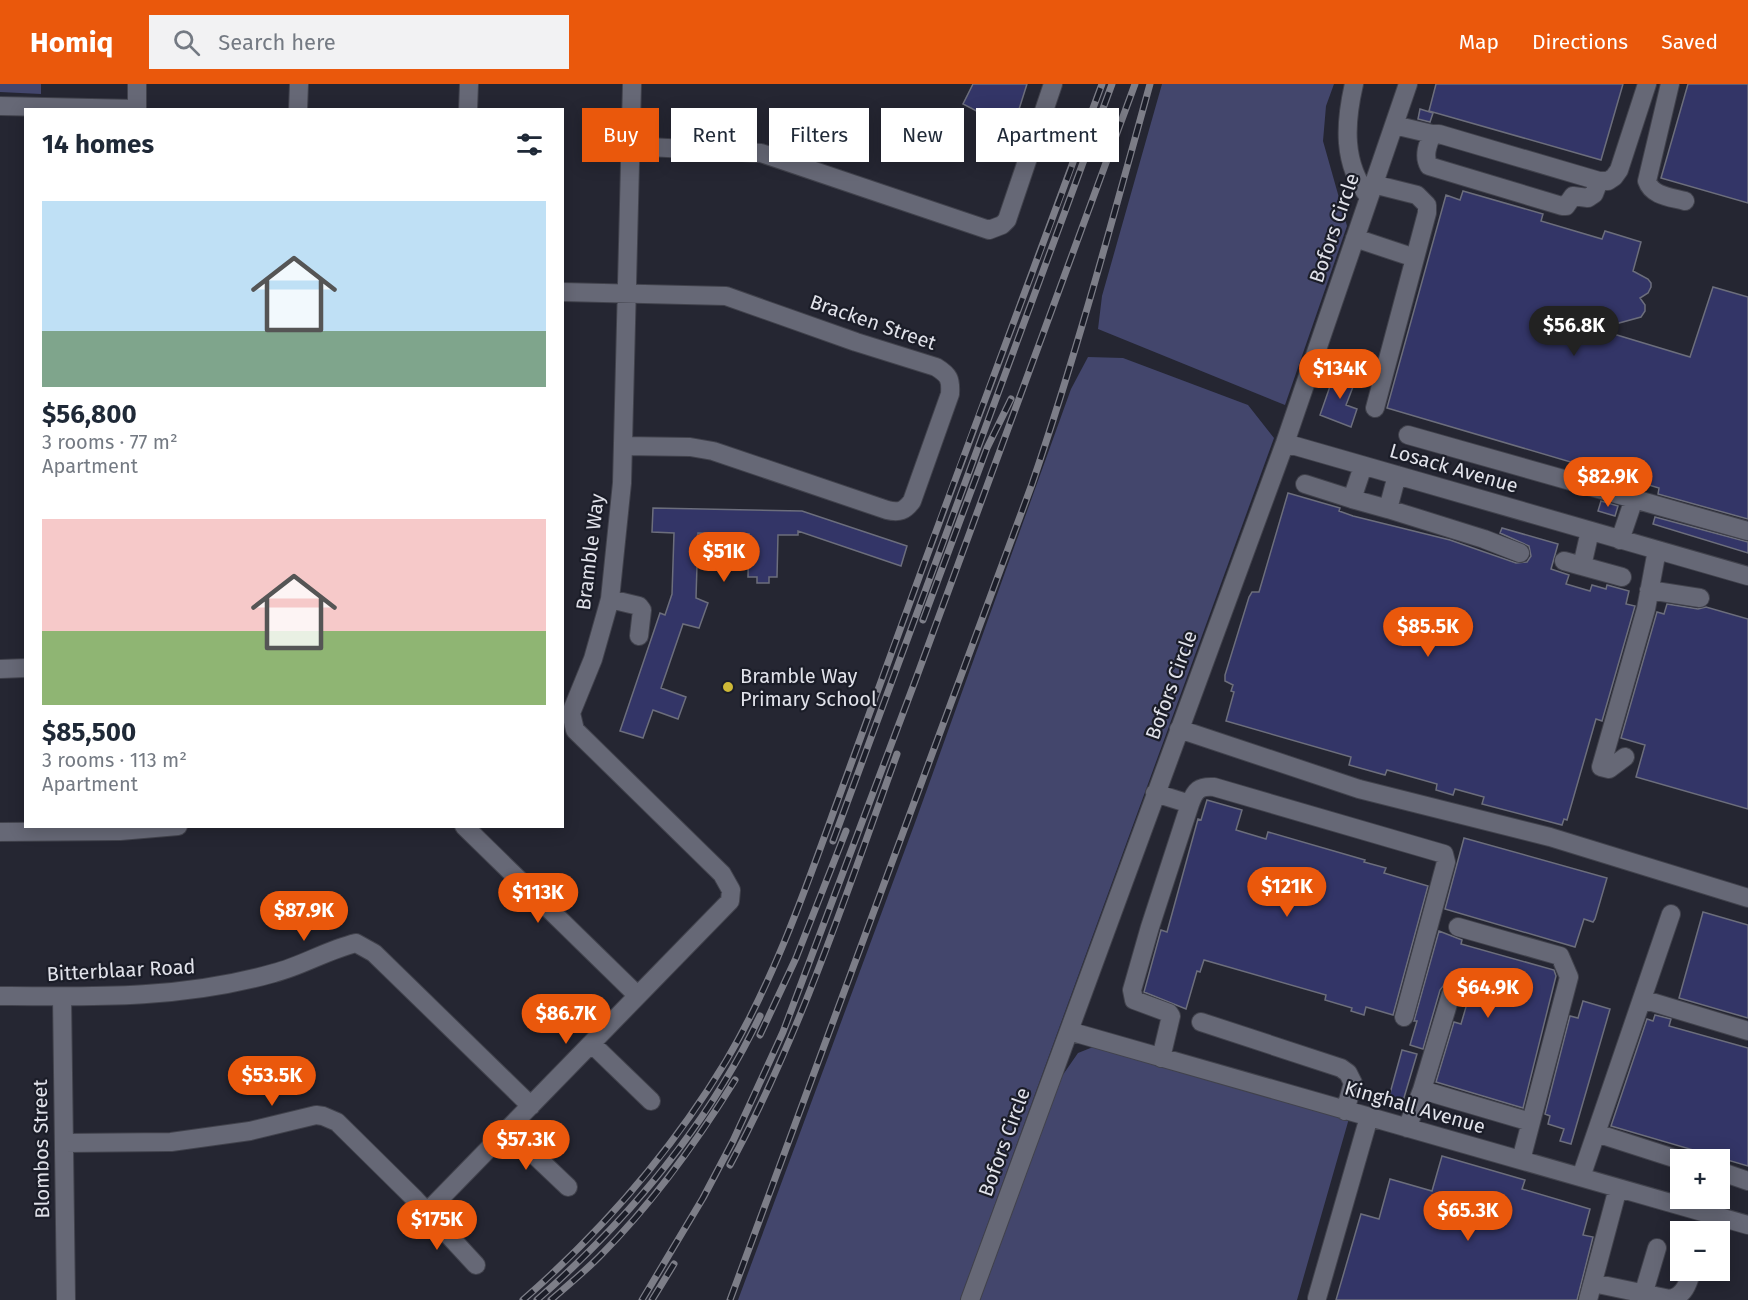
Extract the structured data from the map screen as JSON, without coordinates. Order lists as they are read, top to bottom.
{
  "streets": {
    "street": [
      "Bofors Circle",
      "Bracken Street",
      "Losack Avenue",
      "Bramble Way",
      "Bitterblaar Road",
      "Kinghall Avenue",
      "Blombos Street"
    ]
  },
  "crossings": [
    ["Bofors Circle", "Losack Avenue"],
    ["Bofors Circle", "Kinghall Avenue"],
    ["Bracken Street", "Bramble Way"],
    ["Bramble Way", "Bitterblaar Road"],
    ["Bitterblaar Road", "Blombos Street"]
  ],
  "places": ["Bramble Way Primary School"],
  "page": {
    "header": "Homiq",
    "search": "Search here",
    "nav": ["Map", "Directions", "Saved"],
    "chip": [
      "Buy",
      "Rent",
      "Filters",
      "New",
      "Apartment"
    ],
    "heading": "14 homes",
    "list": [
      {
        "name": "$56,800",
        "note": "3 rooms · 77 m² · Apartment"
      },
      {
        "name": "$85,500",
        "note": "3 rooms · 113 m² · Apartment"
      }
    ],
    "price": [
      "$56.8K",
      "$134K",
      "$82.9K",
      "$51K",
      "$85.5K",
      "$121K",
      "$113K",
      "$87.9K",
      "$64.9K",
      "$86.7K",
      "$53.5K",
      "$57.3K",
      "$65.3K",
      "$175K"
    ],
    "map_buttons": ["+", "−"]
  }
}
